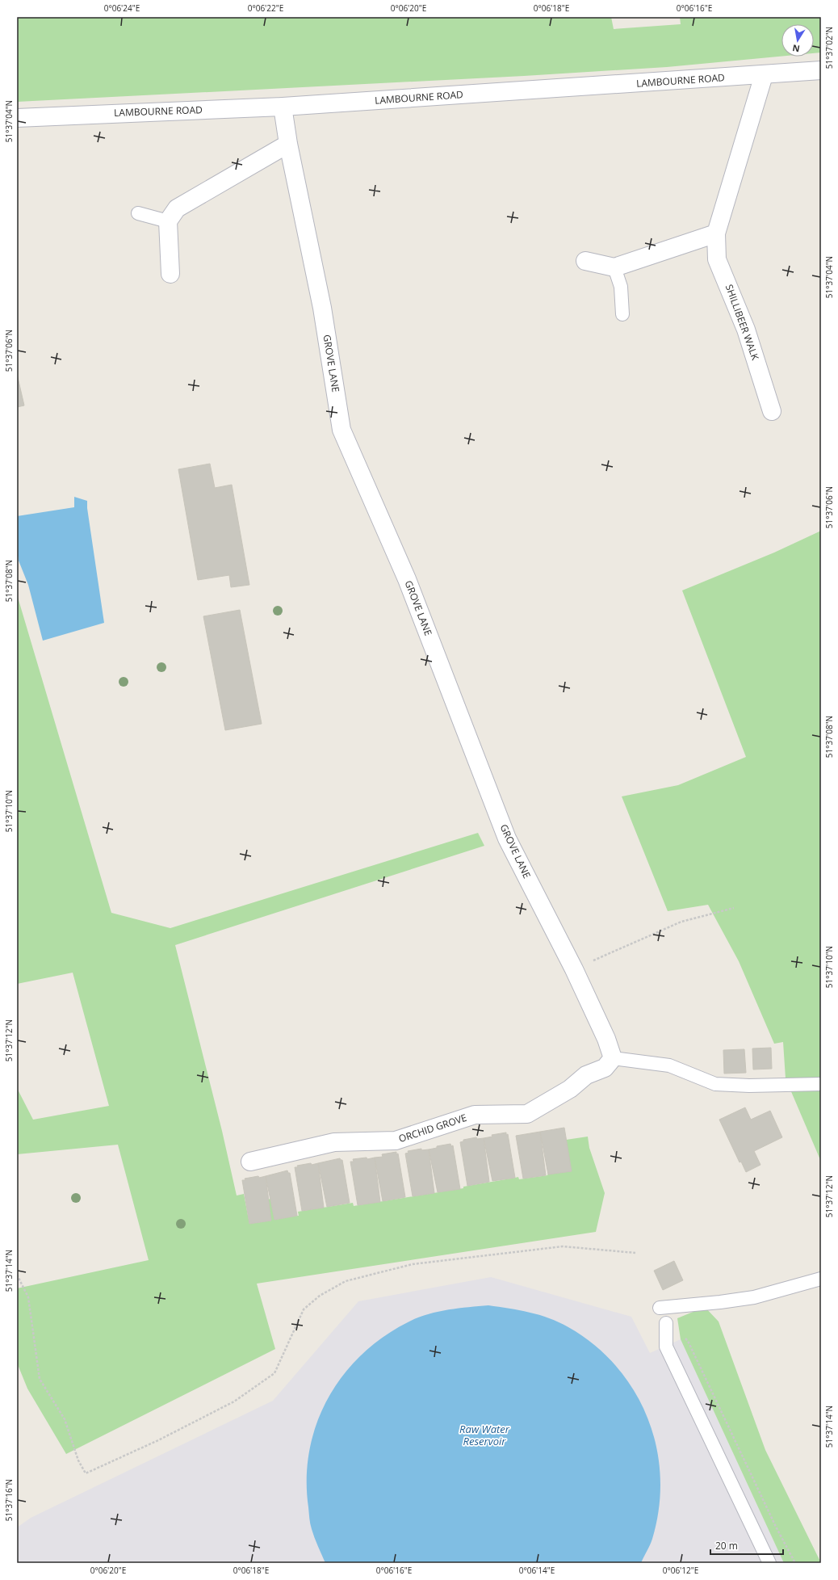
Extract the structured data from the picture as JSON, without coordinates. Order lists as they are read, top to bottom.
{
  "streets": {
    "street": [
      "LAMBOURNE ROAD",
      "SHILLIBEER WALK",
      "GROVE LANE",
      "ORCHID GROVE"
    ]
  },
  "crossings": [
    ["LAMBOURNE ROAD", "SHILLIBEER WALK"],
    ["LAMBOURNE ROAD", "GROVE LANE"],
    ["GROVE LANE", "ORCHID GROVE"]
  ],
  "water": ["Raw Water Reservoir"],
  "scale_bar": "20 m",
  "north": "bottom",
  "coordinates": [
    "0°06'24\"E",
    "0°06'22\"E",
    "0°06'20\"E",
    "0°06'18\"E",
    "0°06'16\"E",
    "51°37'02\"N",
    "51°37'04\"N",
    "51°37'06\"N",
    "51°37'08\"N",
    "51°37'10\"N",
    "51°37'12\"N",
    "51°37'14\"N",
    "51°37'16\"N",
    "0°06'14\"E",
    "0°06'12\"E"
  ]
}
